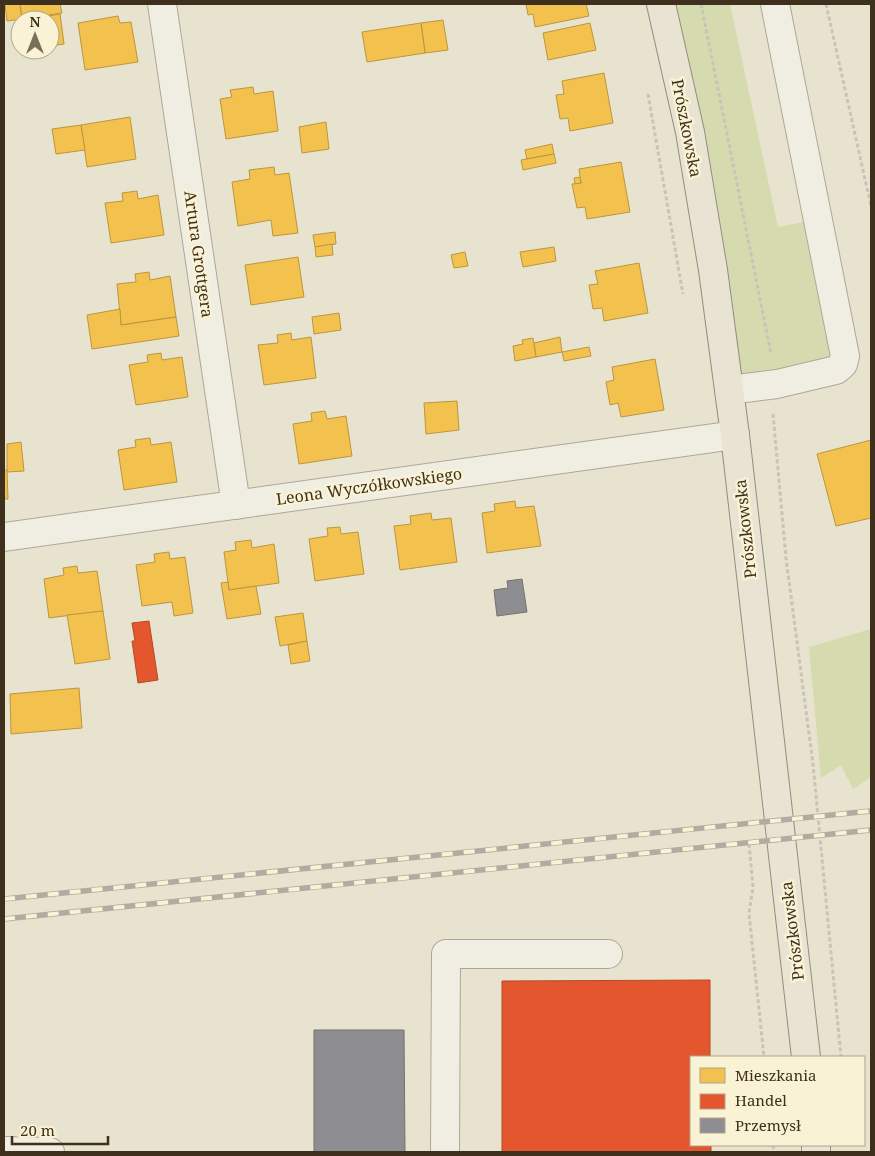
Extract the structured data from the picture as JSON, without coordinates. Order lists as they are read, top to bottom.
{
  "streets": {
    "main road": ["Prószkowska"],
    "street": ["Artura Grottgera", "Leona Wyczółkowskiego"]
  },
  "crossings": [
    ["Prószkowska", "Leona Wyczółkowskiego"],
    ["Artura Grottgera", "Leona Wyczółkowskiego"]
  ],
  "legend": ["Mieszkania", "Handel", "Przemysł"],
  "scale_bar": "20 m",
  "north": "top"
}
